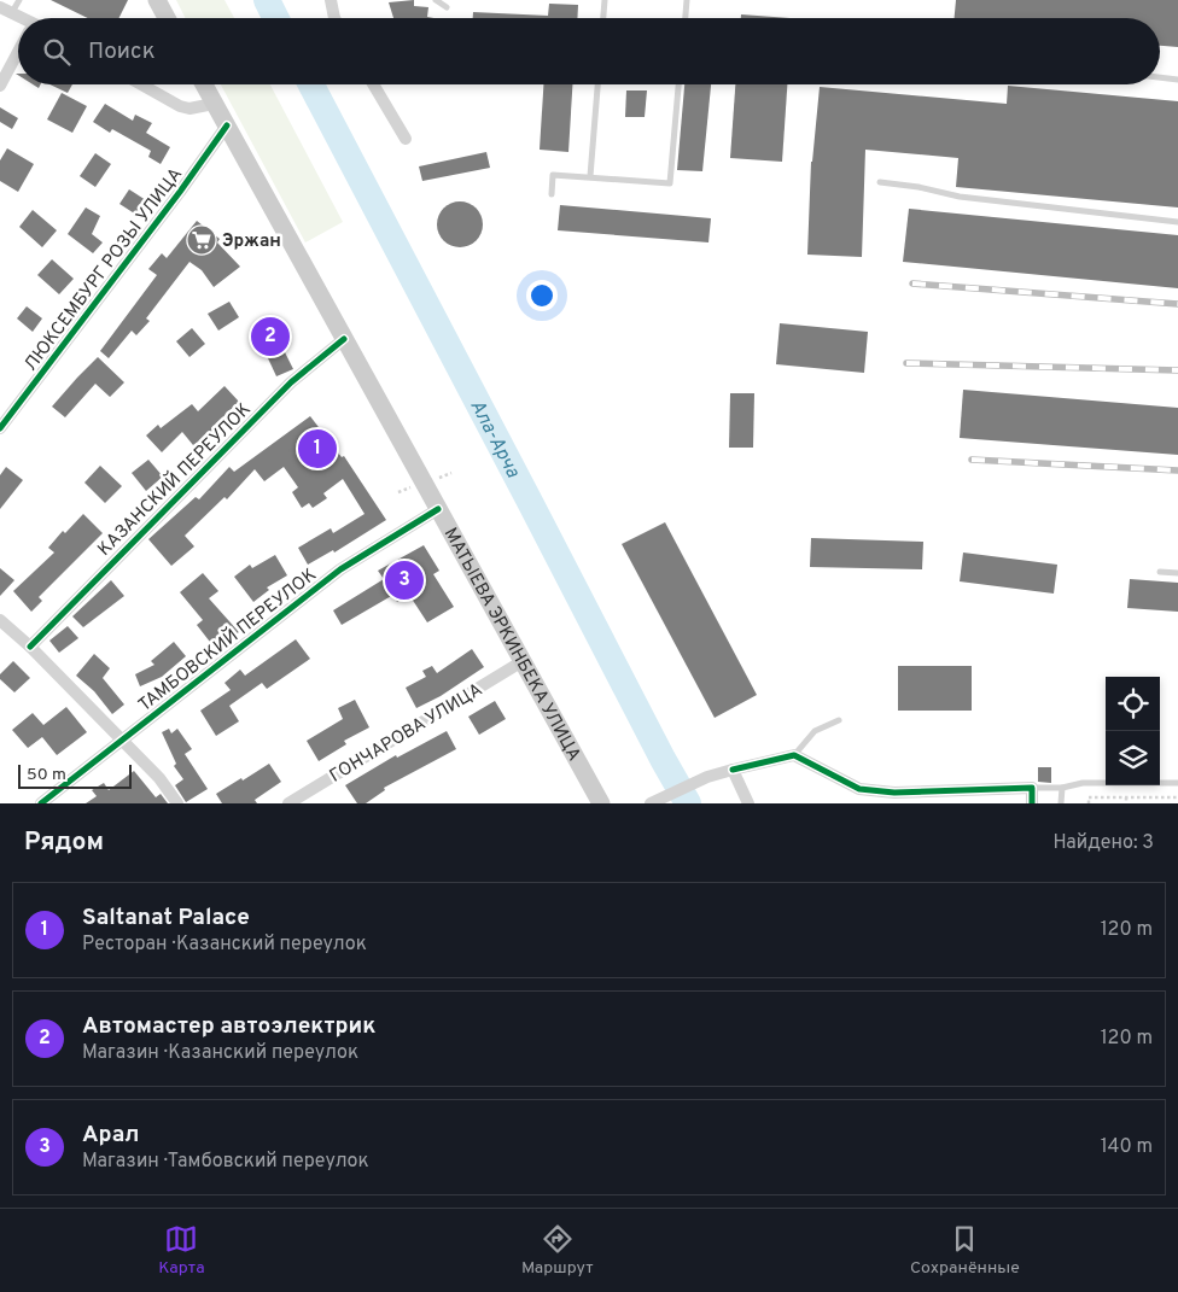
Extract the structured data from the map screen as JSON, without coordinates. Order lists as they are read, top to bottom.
{
  "streets": {
    "main road": ["МАТЫЕВА ЭРКИНБЕКА УЛИЦА"],
    "street": [
      "ЛЮКСЕМБУРГ РОЗЫ УЛИЦА",
      "КАЗАНСКИЙ ПЕРЕУЛОК",
      "ТАМБОВСКИЙ ПЕРЕУЛОК",
      "ГОНЧАРОВА УЛИЦА"
    ]
  },
  "crossings": [
    ["ЛЮКСЕМБУРГ РОЗЫ УЛИЦА", "МАТЫЕВА ЭРКИНБЕКА УЛИЦА"],
    ["КАЗАНСКИЙ ПЕРЕУЛОК", "МАТЫЕВА ЭРКИНБЕКА УЛИЦА"],
    ["ТАМБОВСКИЙ ПЕРЕУЛОК", "МАТЫЕВА ЭРКИНБЕКА УЛИЦА"],
    ["МАТЫЕВА ЭРКИНБЕКА УЛИЦА", "ГОНЧАРОВА УЛИЦА"]
  ],
  "water": ["Ала-Арча"],
  "places": {
    "supermarket": ["Эржан"]
  },
  "scale_bar": "50 m",
  "page": {
    "search": "Поиск",
    "pins": ["2", "1", "3"],
    "scale": "50 m",
    "heading": ["Рядом", "Найдено: 3"],
    "list": [
      {
        "mark": "1",
        "name": "Saltanat Palace",
        "note": "Ресторан · Казанский переулок",
        "value": "120 m"
      },
      {
        "mark": "2",
        "name": "Автомастер автоэлектрик",
        "note": "Магазин · Казанский переулок",
        "value": "120 m"
      },
      {
        "mark": "3",
        "name": "Арал",
        "note": "Магазин · Тамбовский переулок",
        "value": "140 m"
      }
    ],
    "nav": ["Карта", "Маршрут", "Сохранённые"]
  }
}
